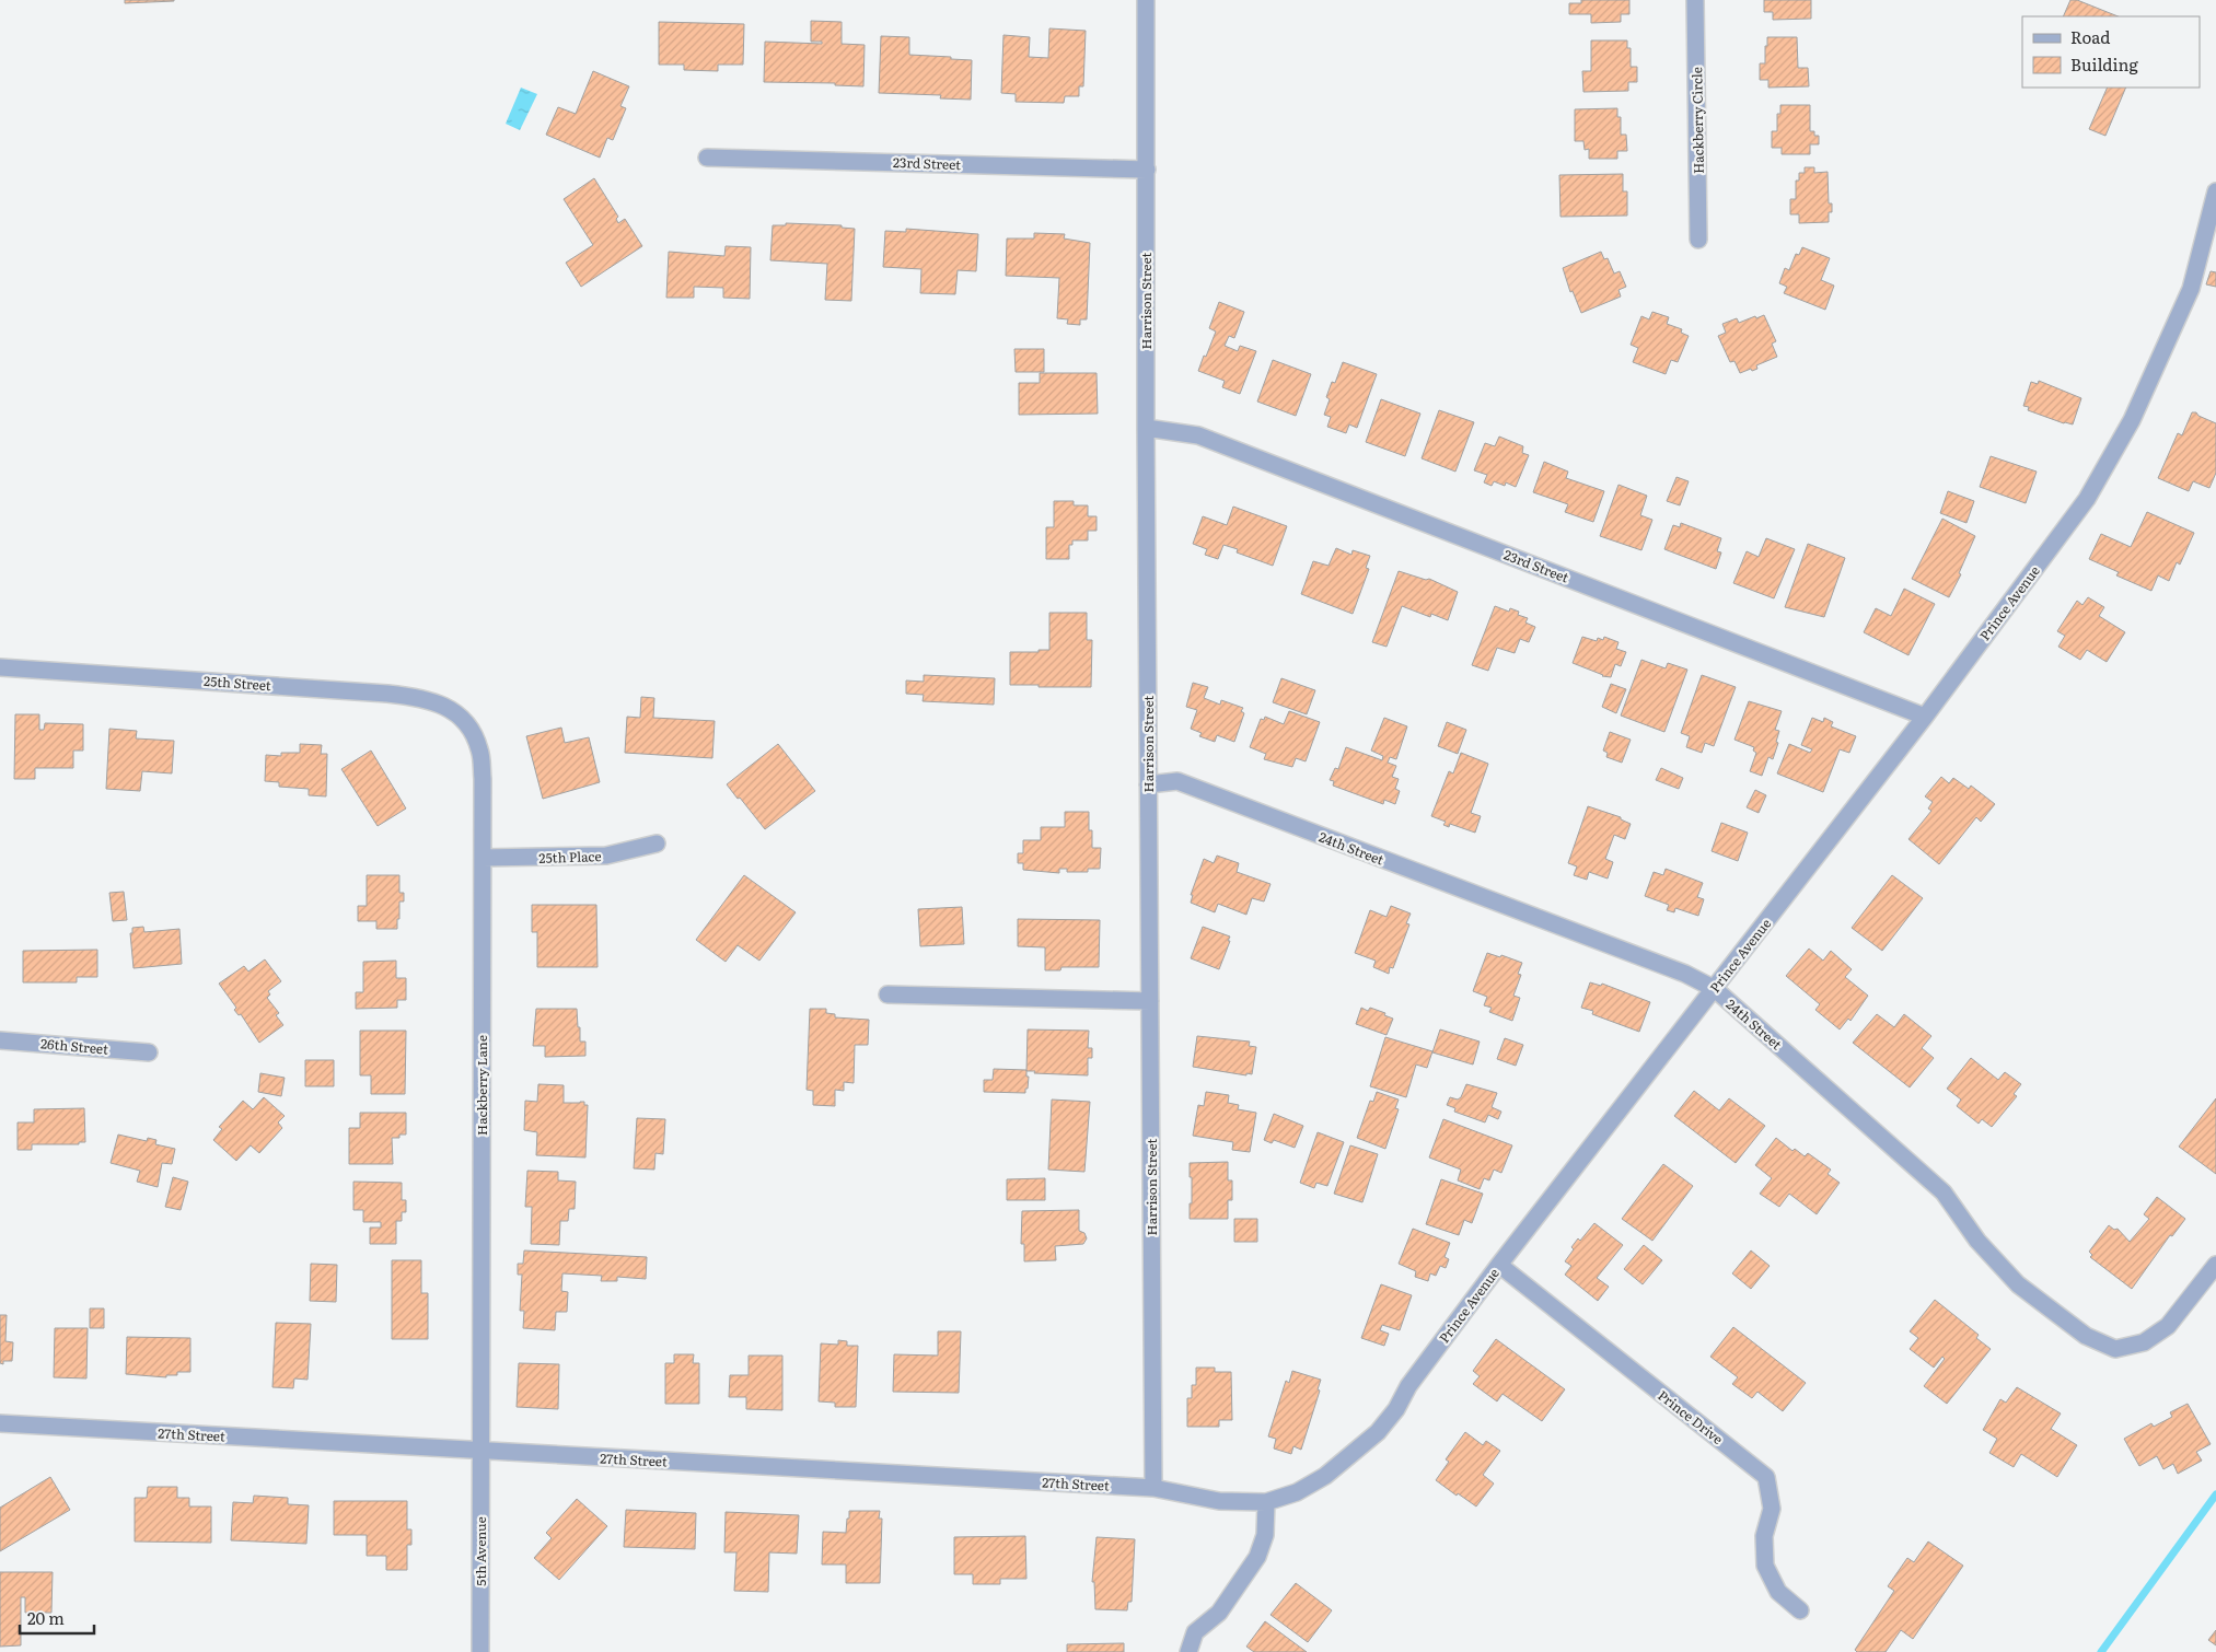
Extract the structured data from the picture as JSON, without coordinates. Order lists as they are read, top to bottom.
{
  "streets": {
    "street": [
      "Hackberry Circle",
      "23rd Street",
      "Harrison Street",
      "Prince Avenue",
      "25th Street",
      "24th Street",
      "25th Place",
      "26th Street",
      "Hackberry Lane",
      "Prince Drive",
      "27th Street",
      "5th Avenue"
    ]
  },
  "crossings": [
    ["23rd Street", "Harrison Street"],
    ["23rd Street", "Prince Avenue"],
    ["Harrison Street", "24th Street"],
    ["Harrison Street", "27th Street"],
    ["Prince Avenue", "24th Street"],
    ["Prince Avenue", "Prince Drive"],
    ["Prince Avenue", "27th Street"],
    ["25th Street", "Hackberry Lane"],
    ["25th Place", "Hackberry Lane"],
    ["Hackberry Lane", "27th Street"],
    ["Hackberry Lane", "5th Avenue"],
    ["27th Street", "5th Avenue"]
  ],
  "legend": ["Road", "Building"],
  "scale_bar": "20 m"
}
